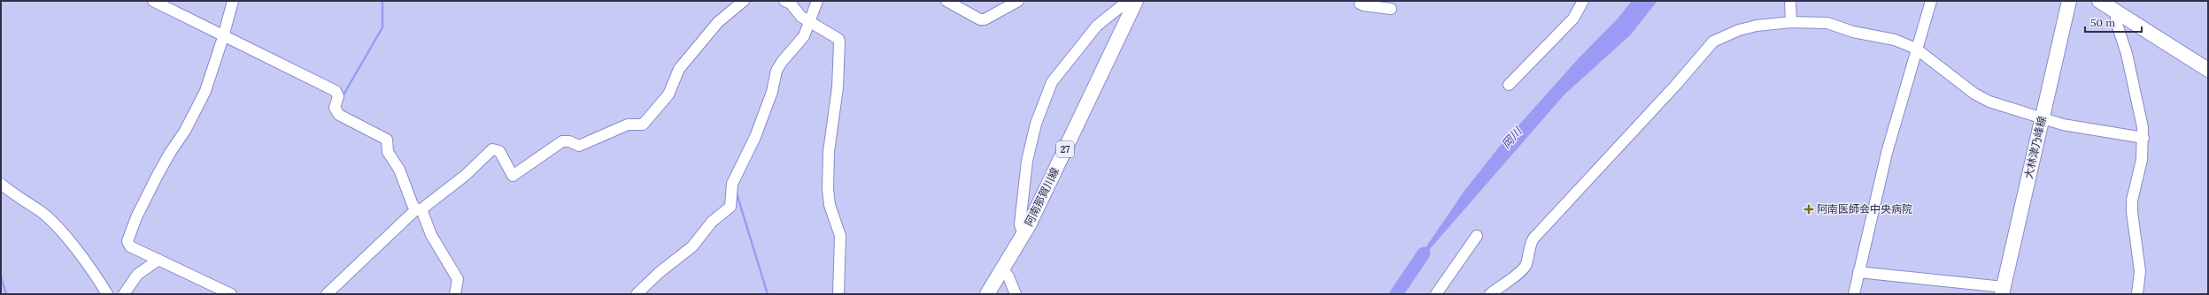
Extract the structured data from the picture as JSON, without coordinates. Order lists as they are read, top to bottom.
{
  "streets": {
    "main road": ["大林津乃峰線", "27", "阿南那賀川線"]
  },
  "water": ["岡川"],
  "places": {
    "health": ["阿南医師会中央病院"]
  },
  "scale_bar": "50 m"
}
